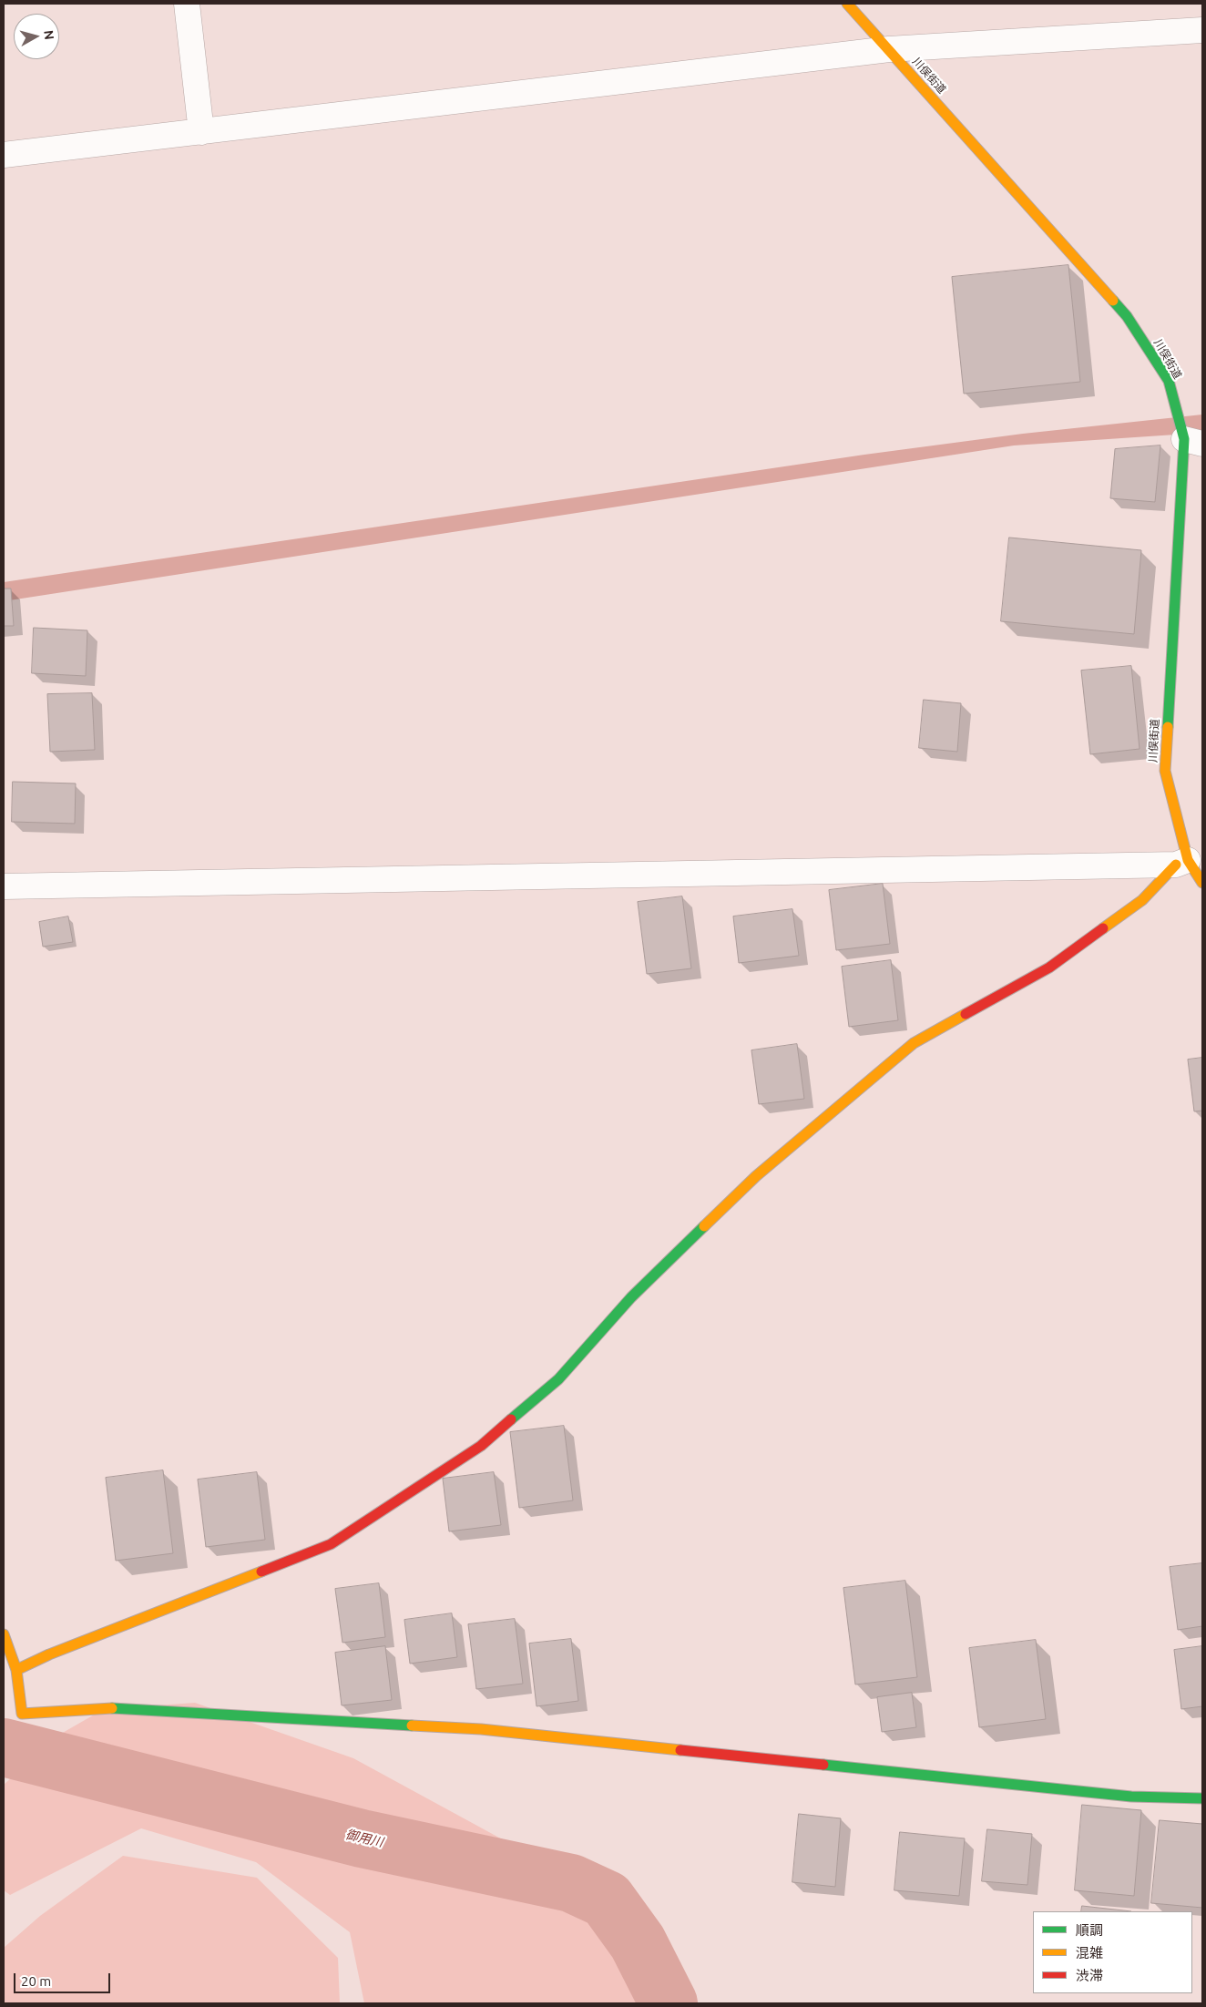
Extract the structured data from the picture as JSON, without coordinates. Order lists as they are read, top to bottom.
{
  "streets": {
    "street": ["川俣街道"]
  },
  "water": ["御用川"],
  "legend": ["順調", "混雑", "渋滞"],
  "scale_bar": "20 m",
  "north": "right"
}
